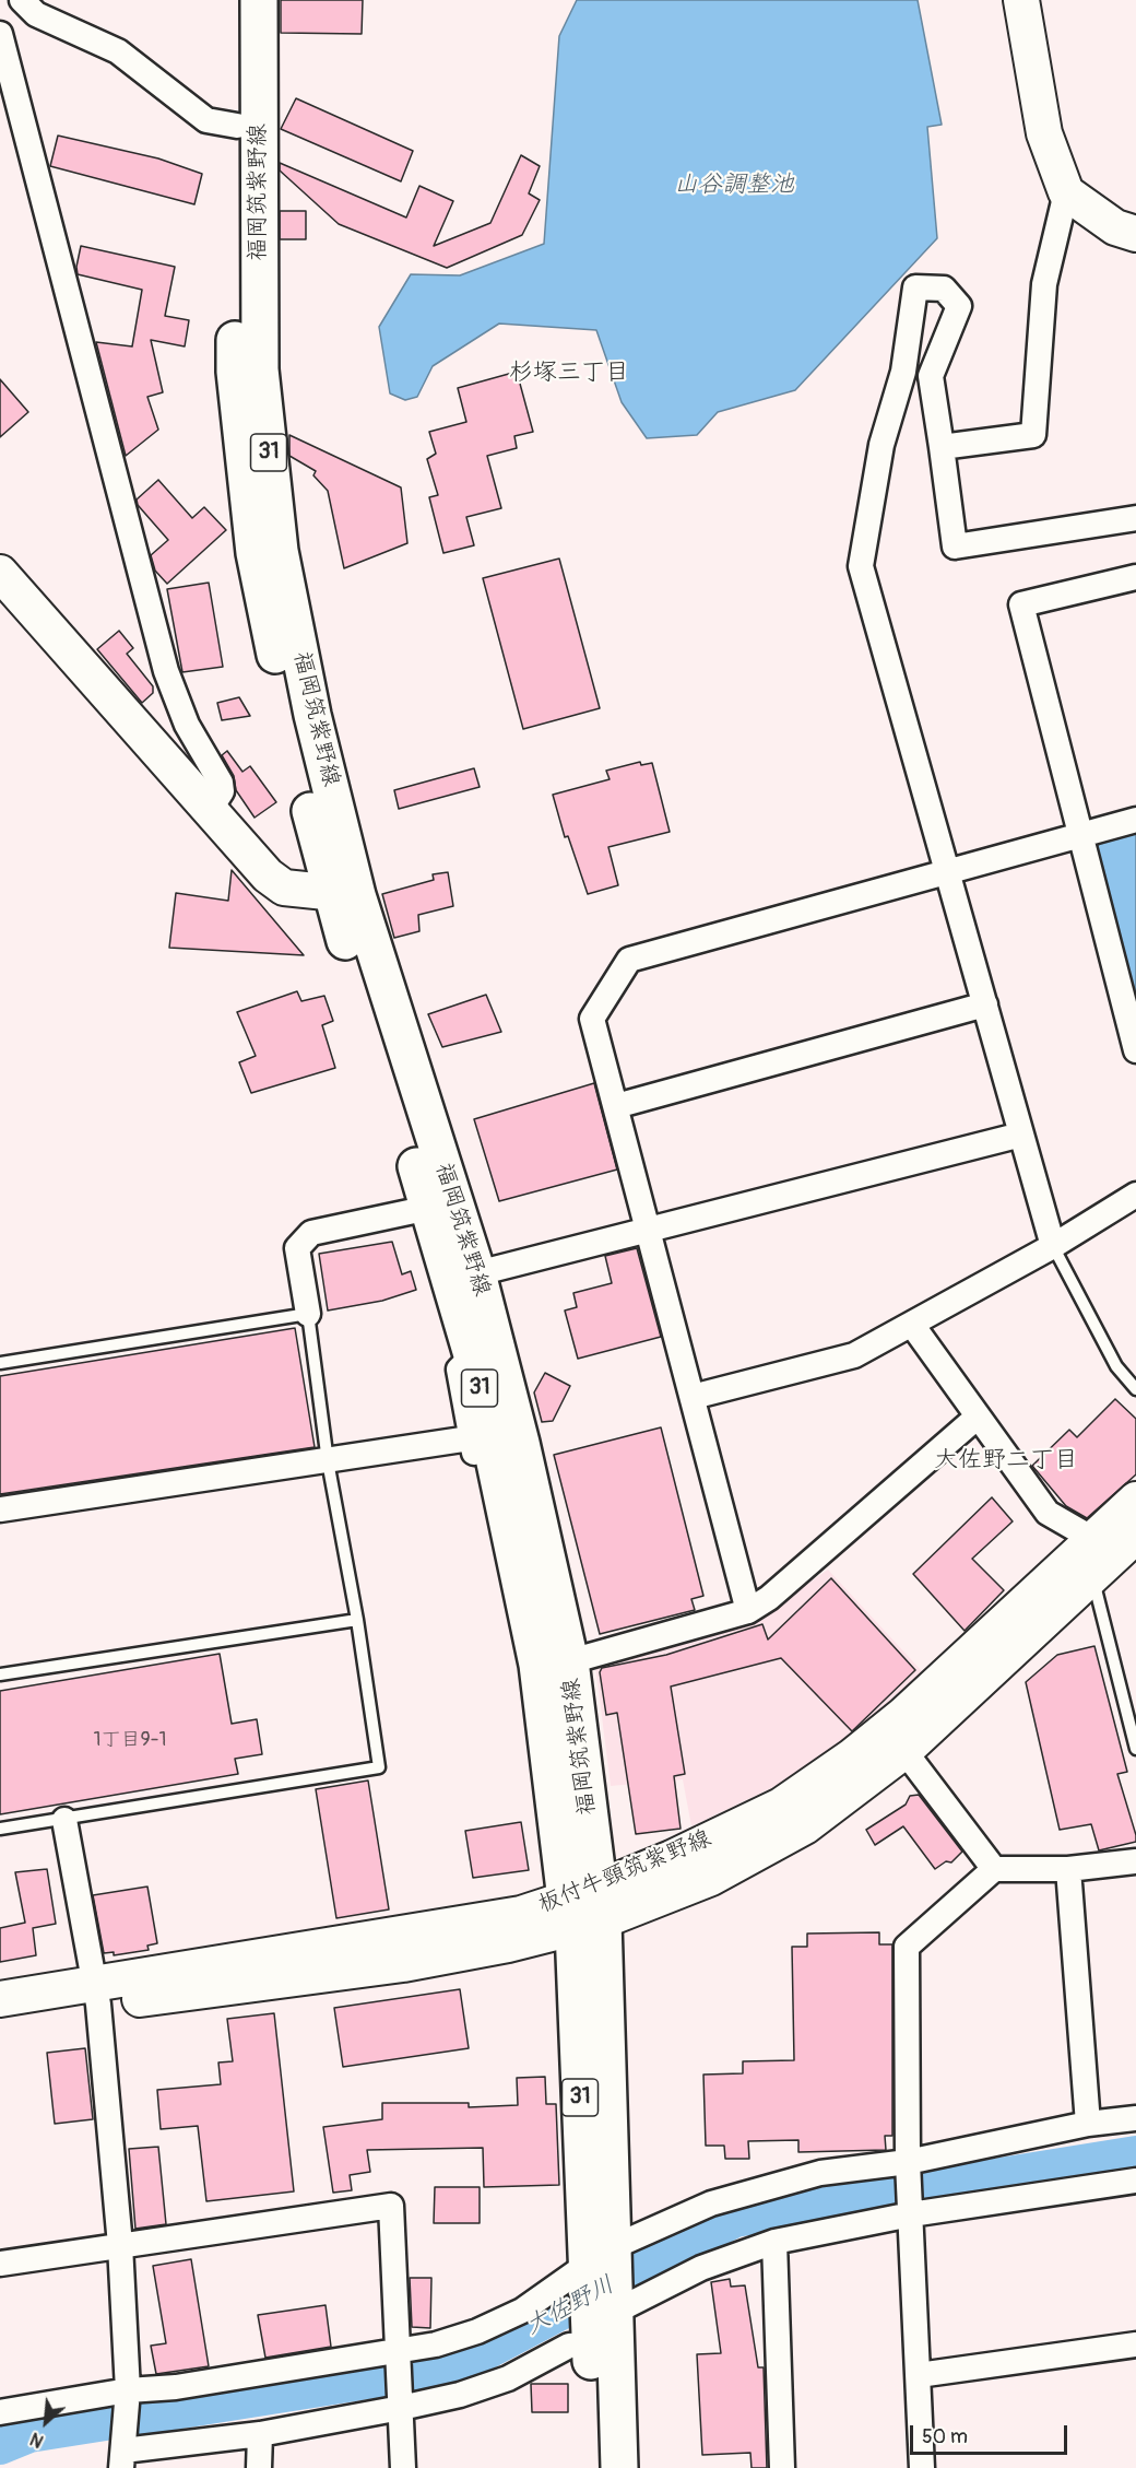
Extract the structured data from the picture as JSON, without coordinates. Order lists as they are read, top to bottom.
{
  "streets": {
    "main road": ["福岡筑紫野線", "31", "板付牛頸筑紫野線"]
  },
  "crossings": [
    ["福岡筑紫野線", "板付牛頸筑紫野線"]
  ],
  "districts": ["杉塚三丁目", "大佐野二丁目"],
  "water": ["山谷調整池", "大佐野川"],
  "house_numbers": ["1丁目9-1"],
  "scale_bar": "50 m",
  "north": "bottom left"
}
